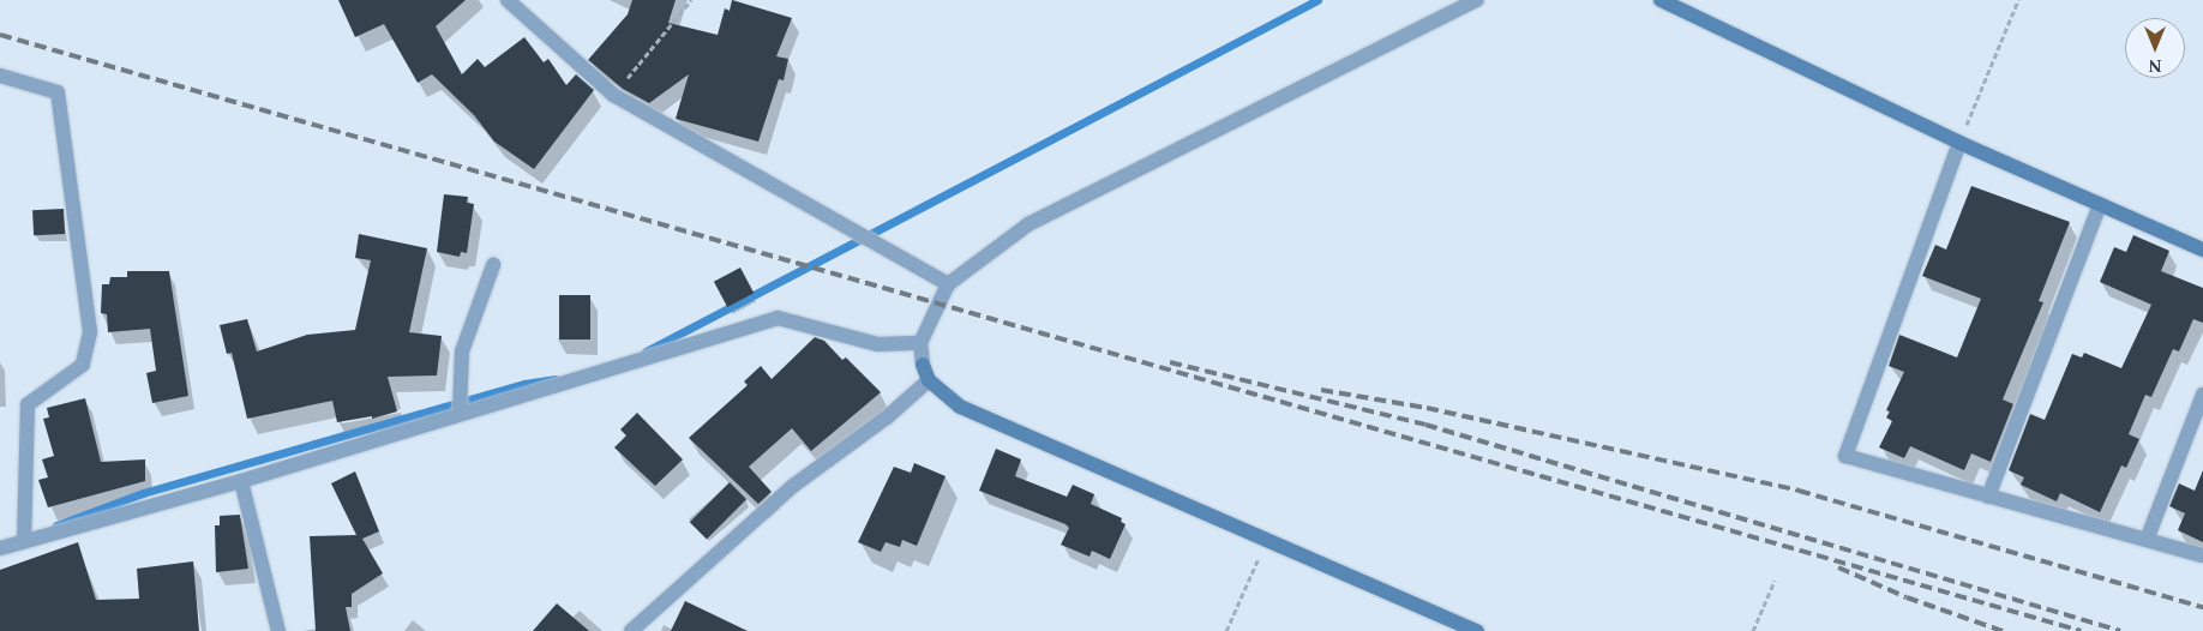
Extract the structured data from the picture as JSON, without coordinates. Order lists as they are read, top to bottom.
{
  "north": "bottom"
}
